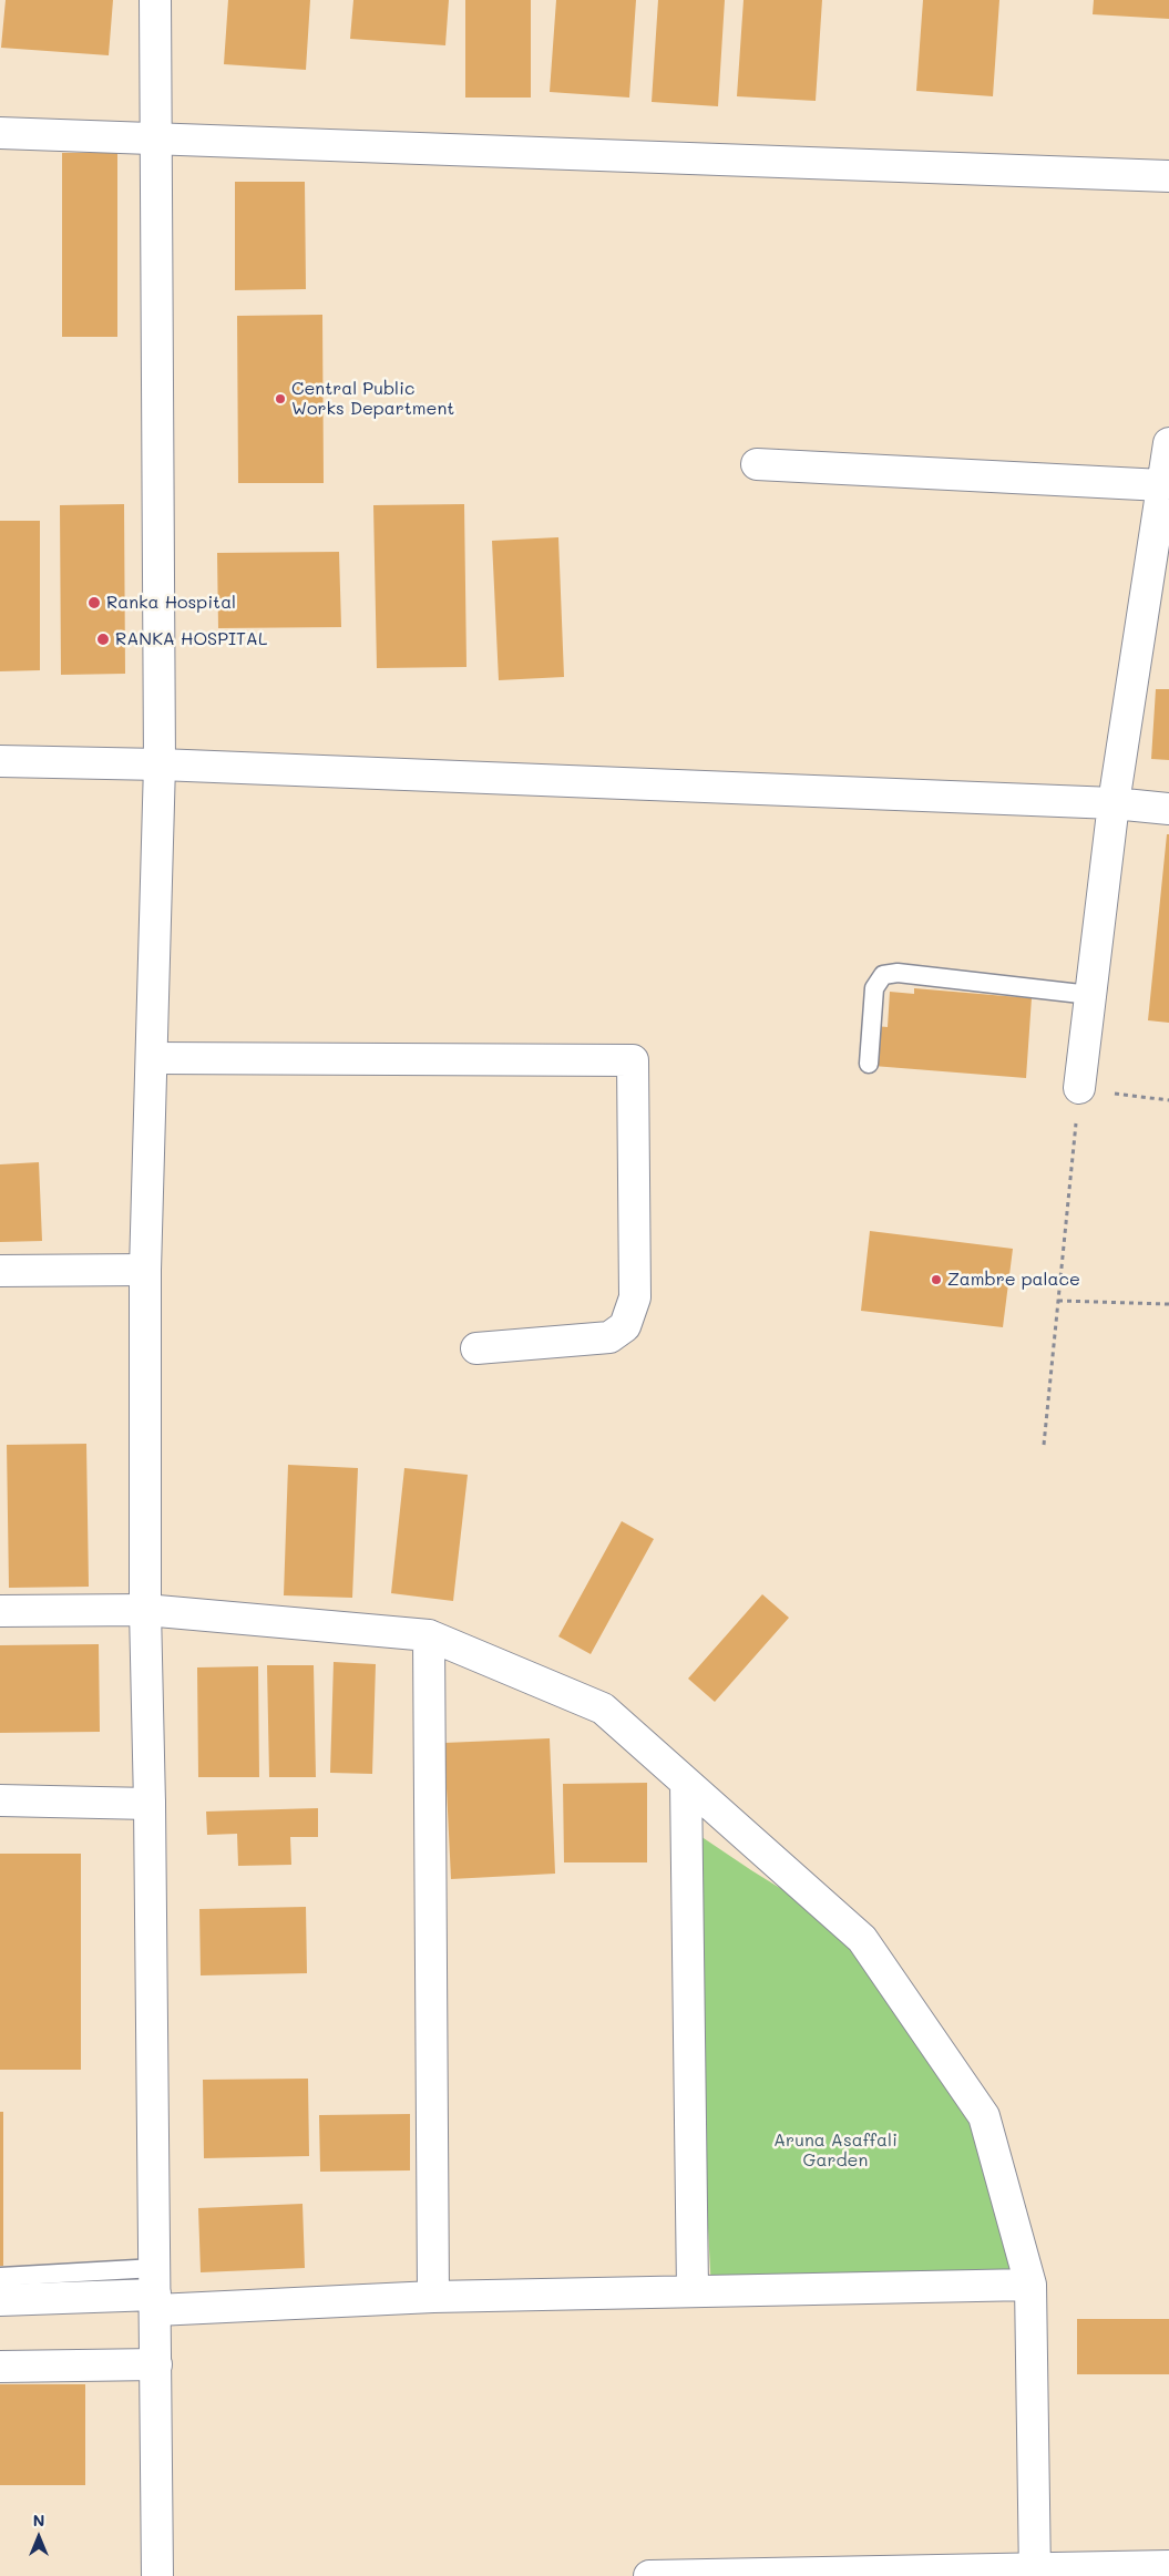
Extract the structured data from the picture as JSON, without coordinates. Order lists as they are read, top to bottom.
{
  "parks": ["Aruna Asaffali Garden"],
  "places": [
    "Central Public Works Department",
    "Ranka Hospital",
    "RANKA HOSPITAL",
    "Zambre palace"
  ],
  "north": "top"
}
